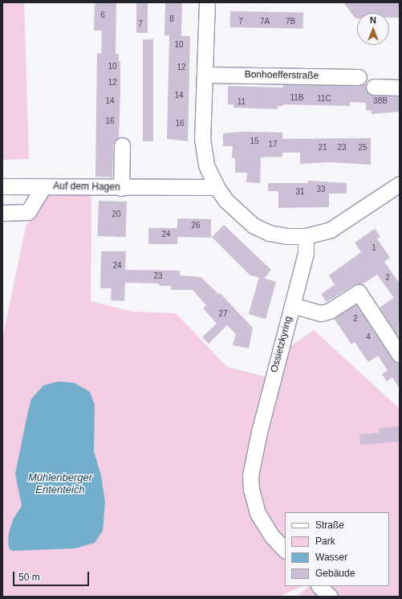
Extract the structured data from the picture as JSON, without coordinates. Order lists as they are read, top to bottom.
{
  "streets": {
    "street": ["Bonhoefferstraße", "Auf dem Hagen", "Ossietzkyring"]
  },
  "water": ["Mühlenberger Ententeich"],
  "house_numbers": [
    "6",
    "8",
    "7",
    "7A",
    "7B",
    "7",
    "10",
    "10",
    "12",
    "12",
    "14",
    "11B",
    "11C",
    "14",
    "38B",
    "11",
    "16",
    "16",
    "15",
    "17",
    "21",
    "23",
    "25",
    "33",
    "31",
    "20",
    "26",
    "24",
    "1",
    "24",
    "23",
    "2",
    "27",
    "2",
    "4"
  ],
  "legend": [
    "Straße",
    "Park",
    "Wasser",
    "Gebäude"
  ],
  "scale_bar": "50 m",
  "north": "top"
}
